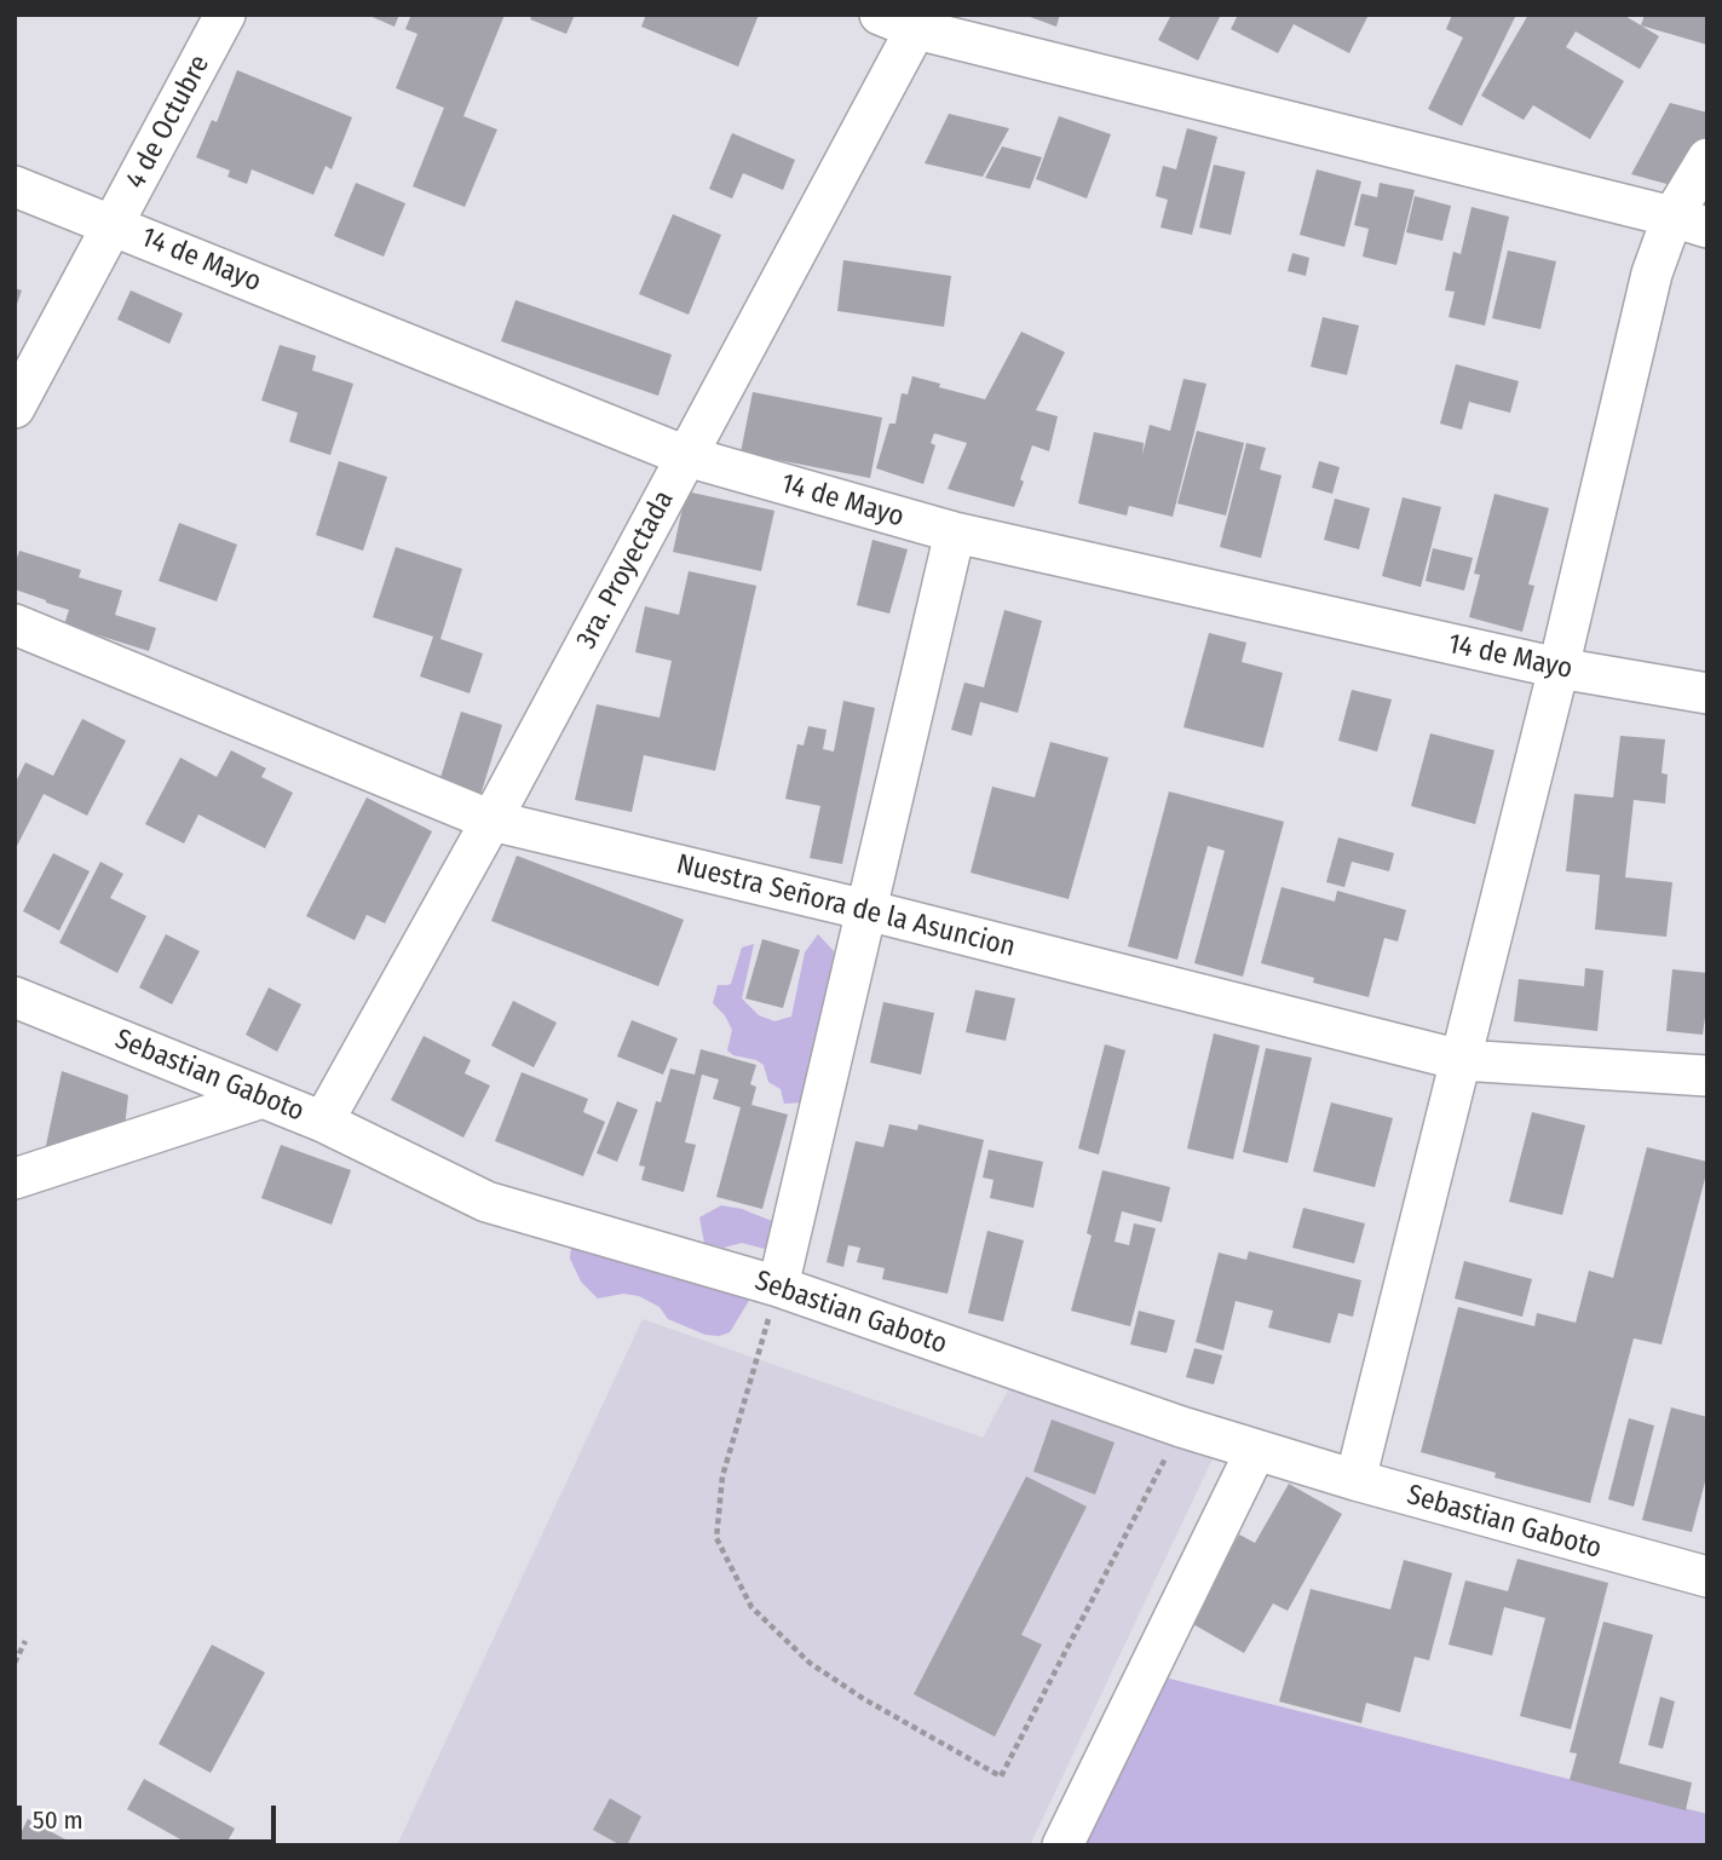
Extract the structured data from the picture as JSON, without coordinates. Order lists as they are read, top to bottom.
{
  "streets": {
    "street": [
      "4 de Octubre",
      "14 de Mayo",
      "3ra. Proyectada",
      "Nuestra Señora de la Asuncion",
      "Sebastian Gaboto"
    ]
  },
  "crossings": [
    ["4 de Octubre", "14 de Mayo"],
    ["14 de Mayo", "3ra. Proyectada"],
    ["3ra. Proyectada", "Nuestra Señora de la Asuncion"],
    ["3ra. Proyectada", "Sebastian Gaboto"]
  ],
  "scale_bar": "50 m"
}
